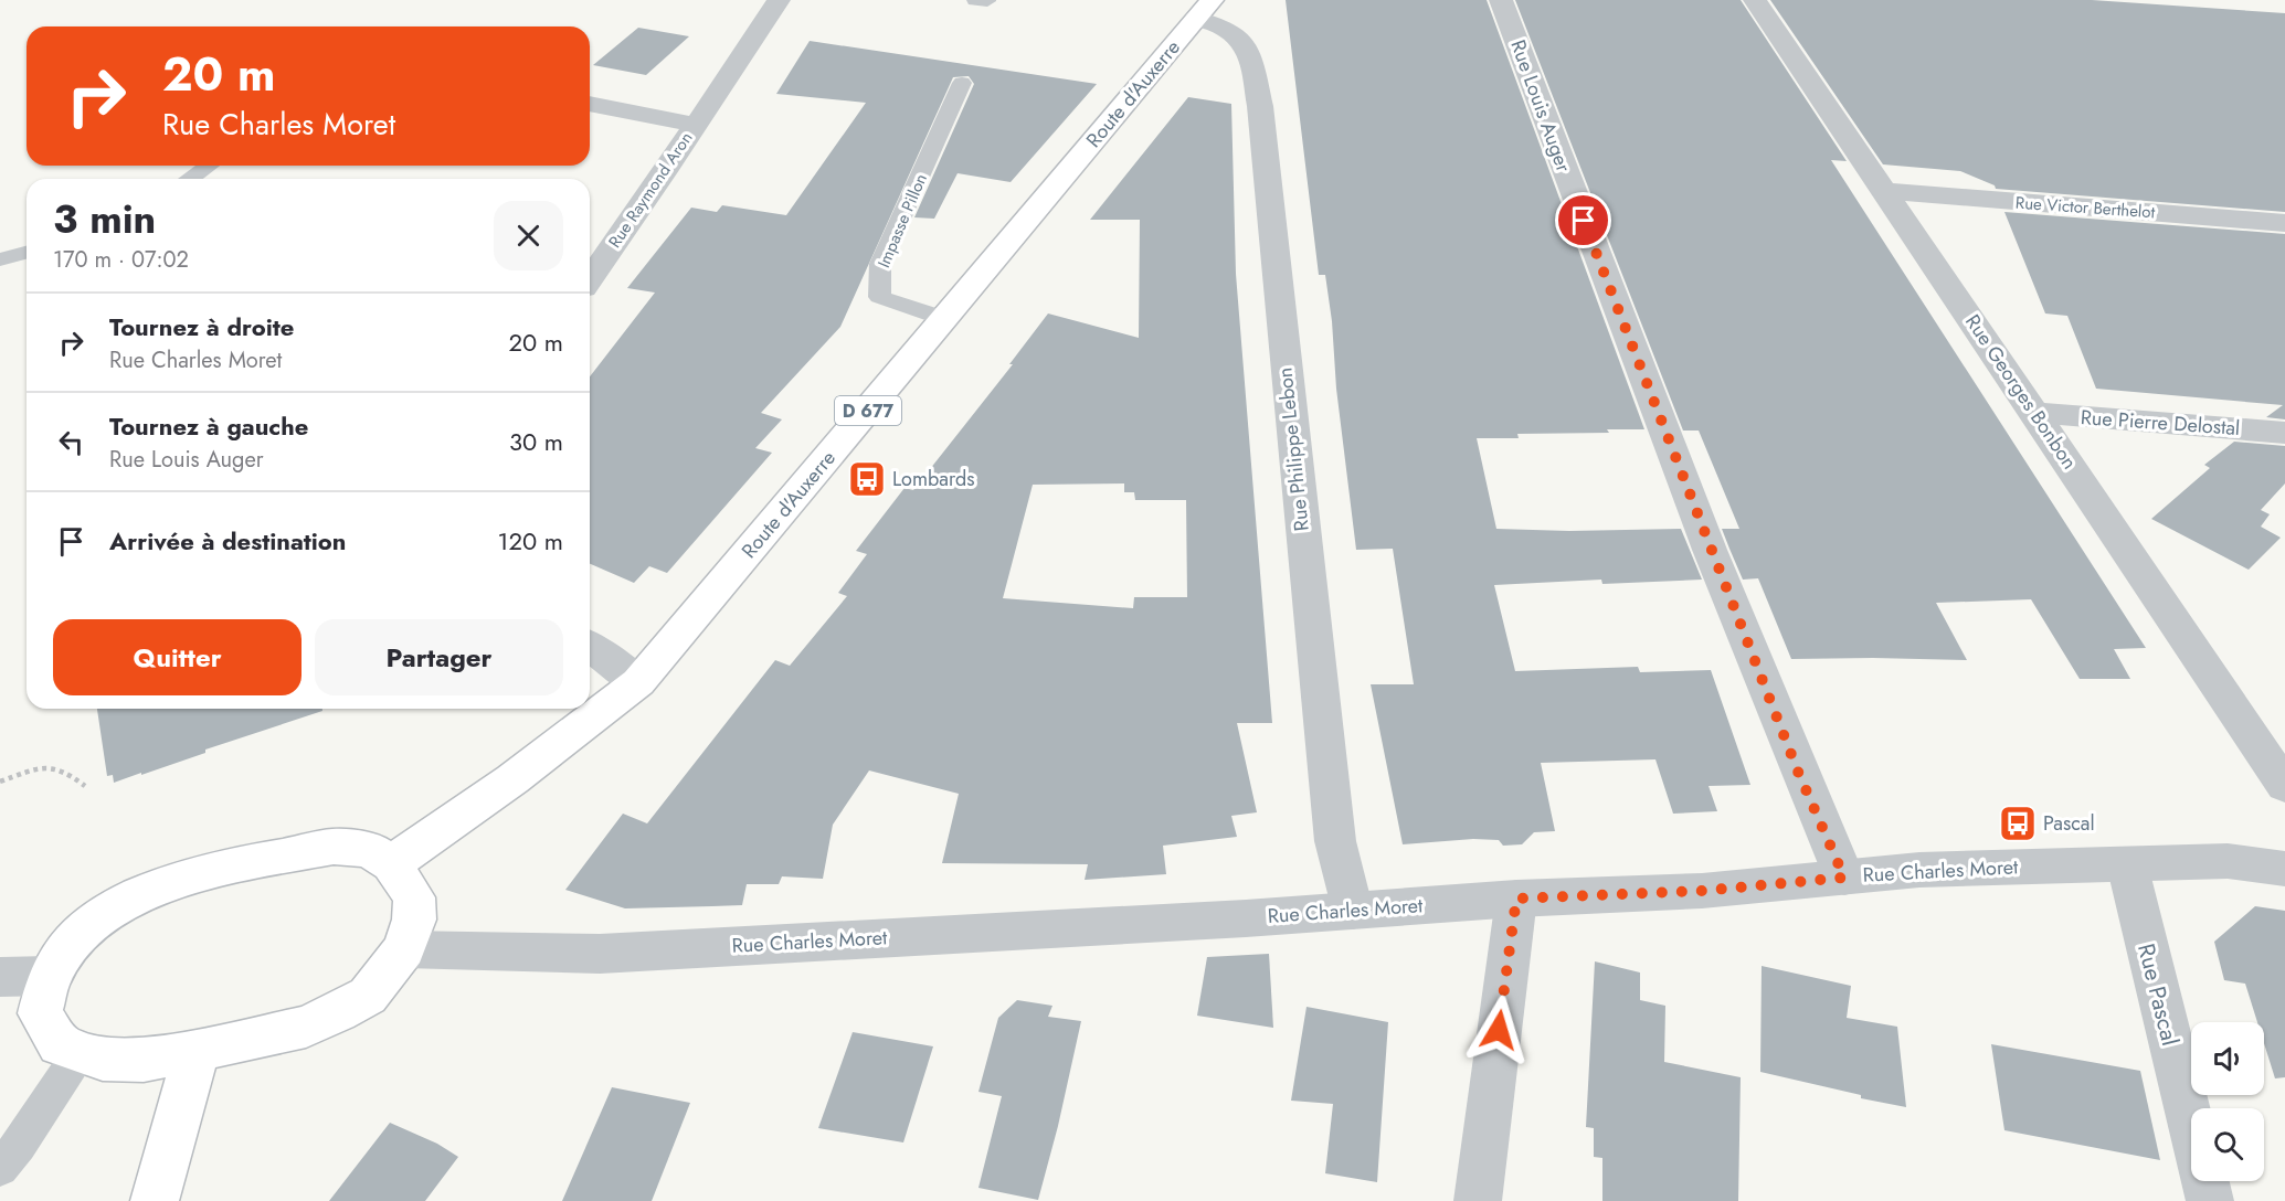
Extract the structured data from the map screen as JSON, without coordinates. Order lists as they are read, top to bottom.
{
  "streets": {
    "main road": ["Route d'Auxerre", "D 677"],
    "street": [
      "Rue Louis Auger",
      "Rue Raymond Aron",
      "Rue Victor Berthelot",
      "Rue Georges Bonbon",
      "Rue Pierre Delostal",
      "Rue Philippe Lebon",
      "Rue Charles Moret",
      "Rue Pascal"
    ],
    "lane": ["Impasse Pillon"]
  },
  "crossings": [
    ["Route d'Auxerre", "Impasse Pillon"],
    ["Route d'Auxerre", "Rue Philippe Lebon"],
    ["Rue Louis Auger", "Rue Charles Moret"],
    ["Rue Victor Berthelot", "Rue Georges Bonbon"],
    ["Rue Georges Bonbon", "Rue Pierre Delostal"],
    ["Rue Philippe Lebon", "Rue Charles Moret"],
    ["Rue Charles Moret", "Rue Pascal"]
  ],
  "places": {
    "bus stop": ["Lombards", "Pascal"]
  },
  "page": {
    "turn": ["20 m", "Rue Charles Moret"],
    "heading": ["3 min", "170 m · 07:02"],
    "list": [
      {
        "name": "Tournez à droite",
        "note": "Rue Charles Moret",
        "value": "20 m"
      },
      {
        "name": "Tournez à gauche",
        "note": "Rue Louis Auger",
        "value": "30 m"
      },
      {
        "name": "Arrivée à destination",
        "value": "120 m"
      }
    ],
    "buttons": ["Quitter", "Partager"]
  }
}
